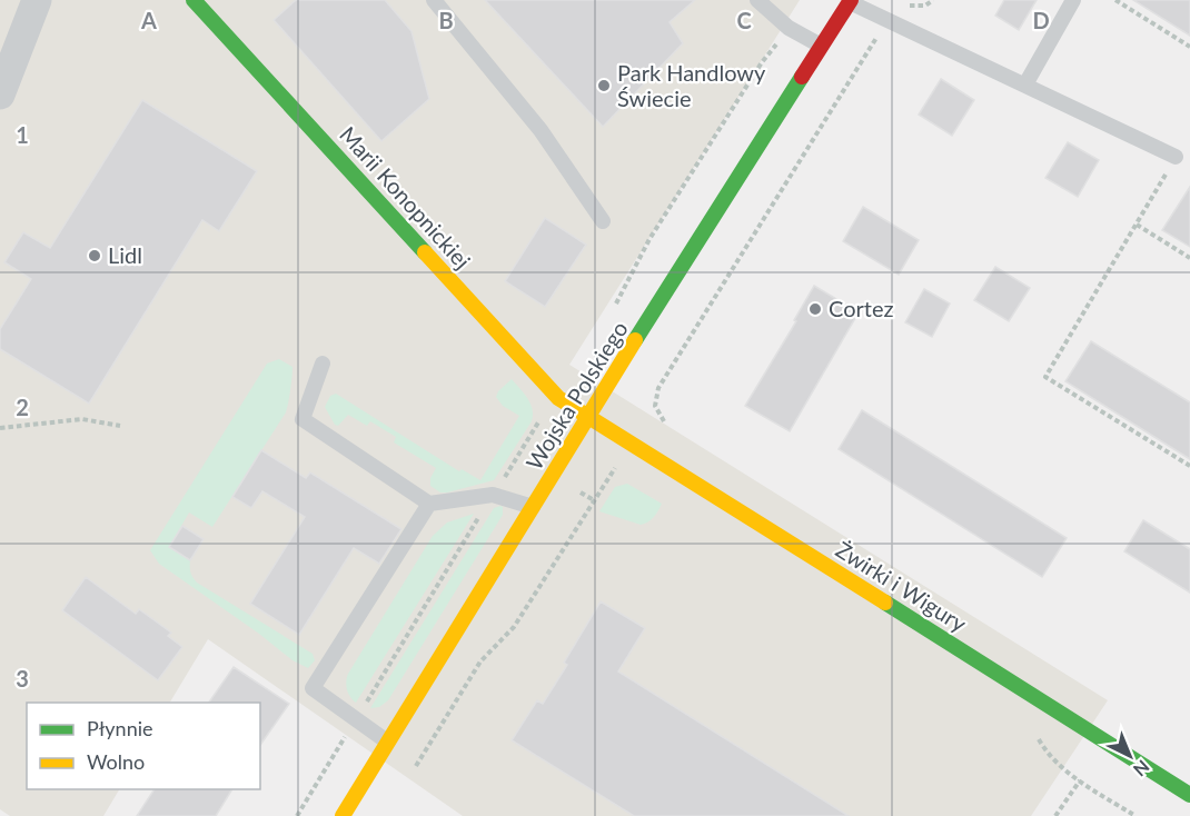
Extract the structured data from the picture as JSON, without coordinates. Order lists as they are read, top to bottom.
{
  "streets": {
    "street": ["Marii Konopnickiej", "Wojska Polskiego", "Żwirki i Wigury"]
  },
  "crossings": [
    ["Marii Konopnickiej", "Wojska Polskiego"],
    ["Marii Konopnickiej", "Żwirki i Wigury"],
    ["Wojska Polskiego", "Żwirki i Wigury"]
  ],
  "places": ["Park Handlowy Świecie", "Lidl", "Cortez"],
  "legend": ["Płynnie", "Wolno"],
  "north": "bottom right",
  "grid": {
    "columns": [
      "A",
      "B",
      "C",
      "D"
    ],
    "rows": ["1", "2", "3"]
  }
}
